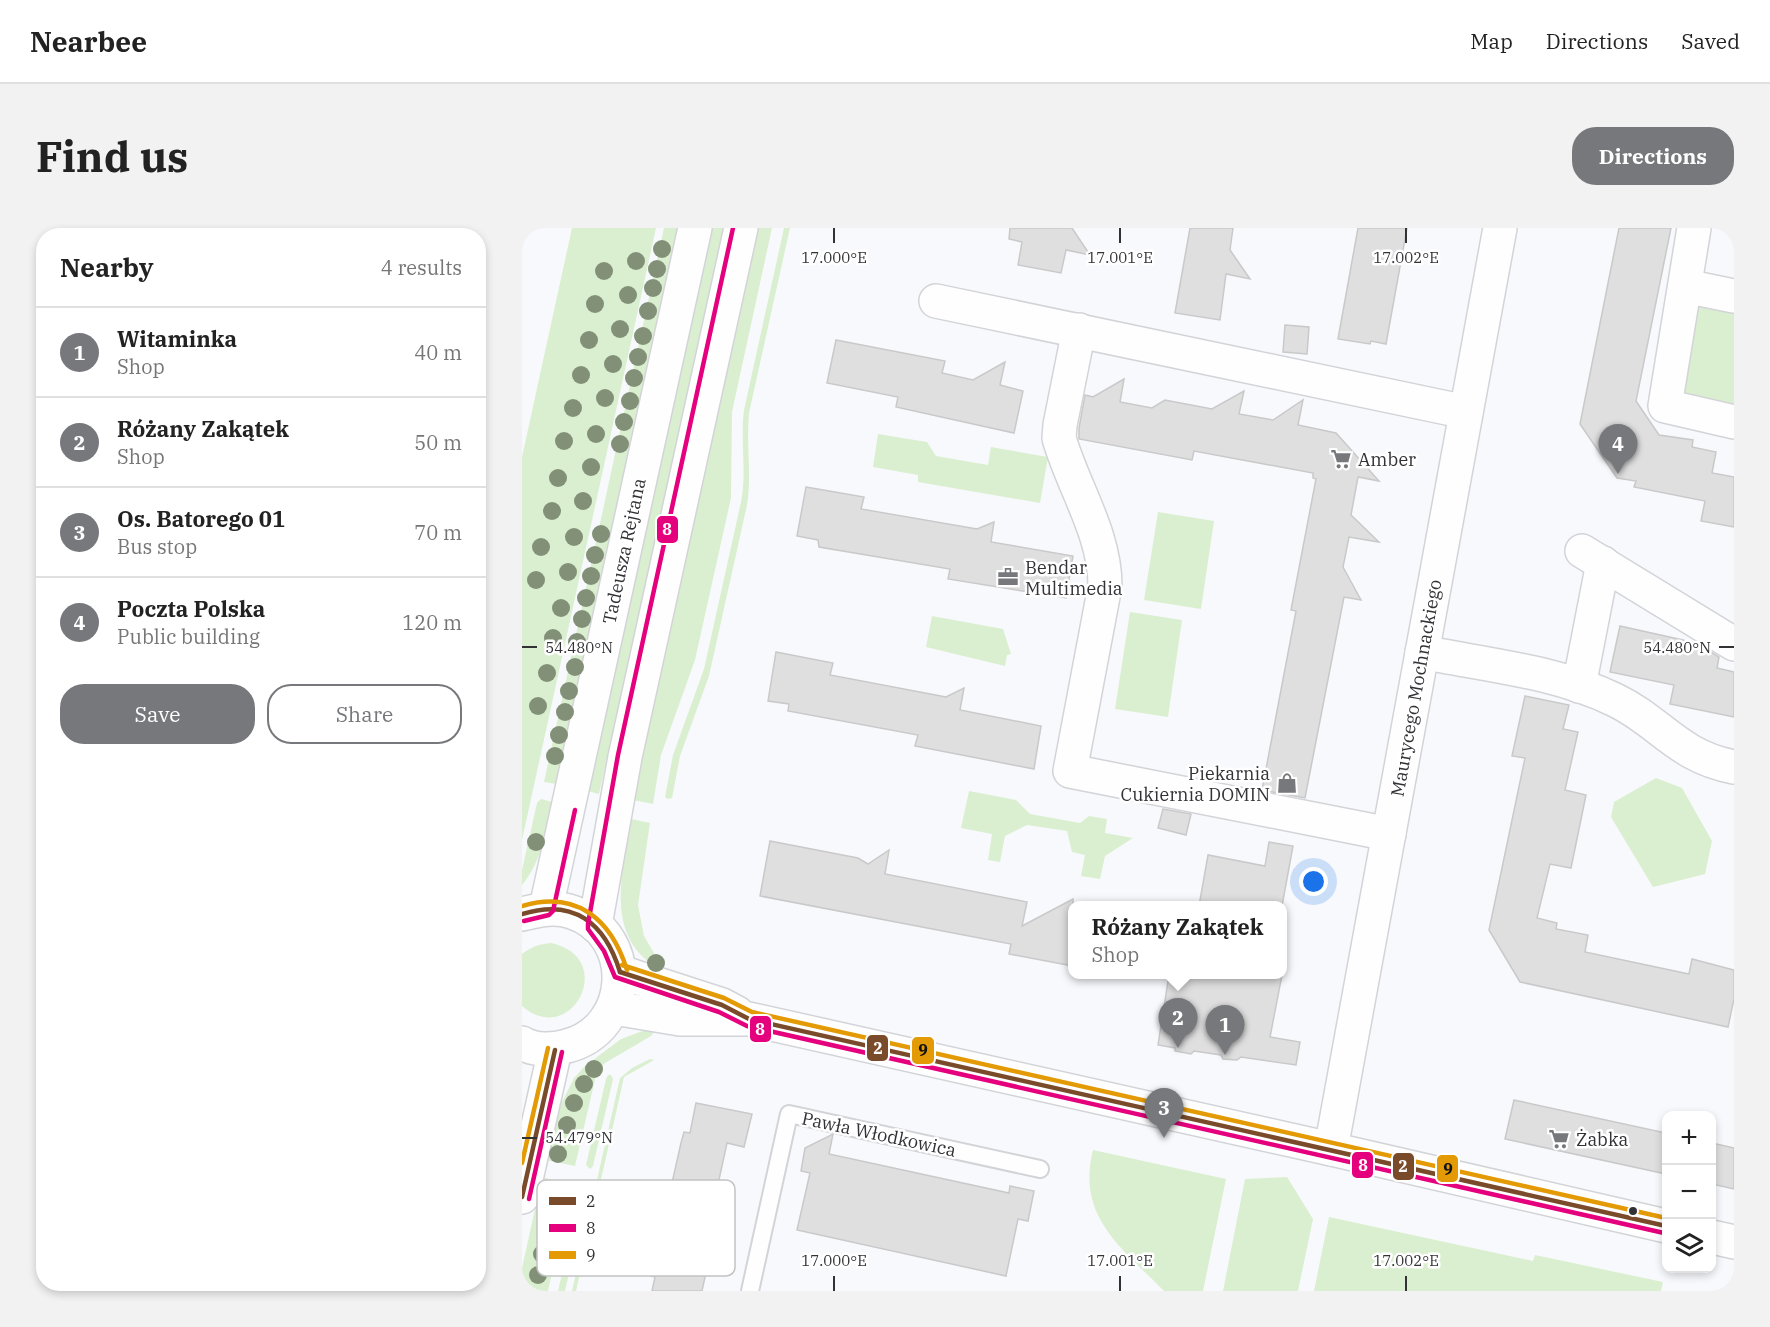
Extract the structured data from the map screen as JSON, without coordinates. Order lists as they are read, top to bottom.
{
  "streets": {
    "street": ["Tadeusza Rejtana", "Maurycego Mochnackiego"],
    "lane": ["Pawła Włodkowica"]
  },
  "places": {
    "supermarket": ["Amber", "Żabka"],
    "office": ["Bendar Multimedia"],
    "shop": ["Piekarnia Cukiernia DOMIN"]
  },
  "lines": ["transit line 8", "transit line 9", "transit line 2"],
  "legend": ["2", "8", "9"],
  "page": {
    "header": "Nearbee",
    "nav": ["Map", "Directions", "Saved"],
    "buttons": [
      "Directions",
      ["Save", "Share"]
    ],
    "title": "Find us",
    "heading": ["Nearby", "4 results"],
    "list": [
      {
        "mark": "1",
        "name": "Witaminka",
        "note": "Shop",
        "value": "40 m"
      },
      {
        "mark": "2",
        "name": "Różany Zakątek",
        "note": "Shop",
        "value": "50 m"
      },
      {
        "mark": "3",
        "name": "Os. Batorego 01",
        "note": "Bus stop",
        "value": "70 m"
      },
      {
        "mark": "4",
        "name": "Poczta Polska",
        "note": "Public building",
        "value": "120 m"
      }
    ],
    "pins": [
      "4",
      "2",
      "1",
      "3"
    ],
    "popup": ["Różany Zakątek", "Shop"],
    "map_buttons": ["+", "−"]
  },
  "coordinates": [
    "17.000°E",
    "17.001°E",
    "17.002°E",
    "54.480°N",
    "54.479°N"
  ]
}
